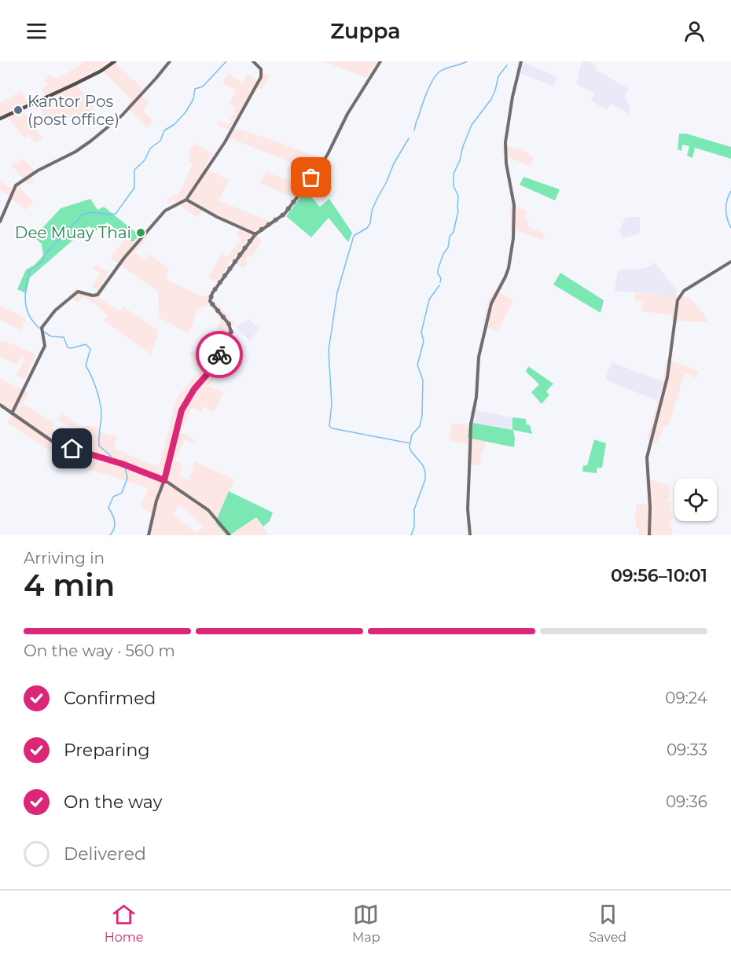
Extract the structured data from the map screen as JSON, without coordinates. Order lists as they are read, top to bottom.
{
  "places": ["Kantor Pos (post office)", "Dee Muay Thai"],
  "page": {
    "header": "Zuppa",
    "heading": ["4 min", "Arriving in", "09:56–10:01"],
    "bar": "On the way · 560 m",
    "list": [
      ["Confirmed", "09:24"],
      ["Preparing", "09:33"],
      ["On the way", "09:36"],
      "Delivered"
    ],
    "tabs": ["Home", "Map", "Saved"]
  }
}
